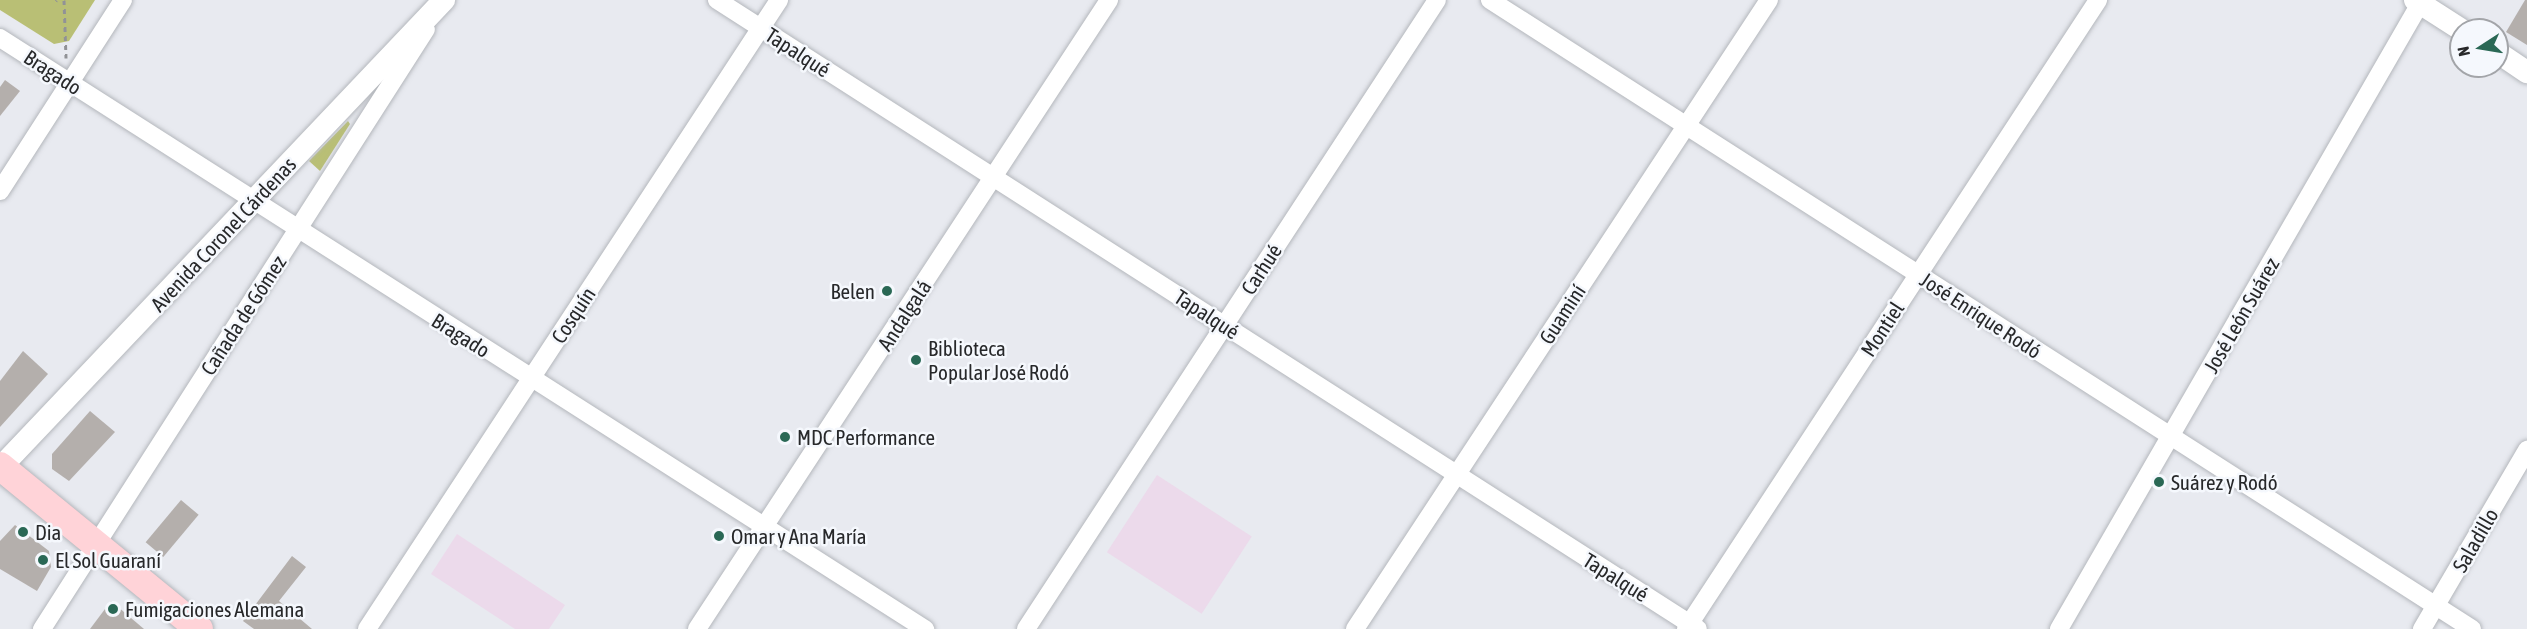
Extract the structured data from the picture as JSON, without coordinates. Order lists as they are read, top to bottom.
{
  "streets": {
    "street": [
      "Tapalqué",
      "Bragado",
      "Avenida Coronel Cárdenas",
      "Carhué",
      "Guaminí",
      "Cañada de Gómez",
      "Cosquín",
      "Andalgalá",
      "José Enrique Rodó",
      "José León Suárez",
      "Montiel",
      "Saladillo"
    ]
  },
  "crossings": [
    ["Tapalqué", "Carhué"],
    ["Tapalqué", "Guaminí"],
    ["Tapalqué", "Cosquín"],
    ["Tapalqué", "Andalgalá"],
    ["Tapalqué", "Montiel"],
    ["Bragado", "Avenida Coronel Cárdenas"],
    ["Bragado", "Cañada de Gómez"],
    ["Bragado", "Cosquín"],
    ["Bragado", "Andalgalá"],
    ["Avenida Coronel Cárdenas", "Cañada de Gómez"],
    ["Guaminí", "José Enrique Rodó"],
    ["José Enrique Rodó", "José León Suárez"],
    ["José Enrique Rodó", "Montiel"],
    ["José Enrique Rodó", "Saladillo"]
  ],
  "places": [
    "Belen",
    "Biblioteca Popular José Rodó",
    "MDC Performance",
    "Suárez y Rodó",
    "Dia",
    "Omar y Ana María",
    "El Sol Guaraní",
    "Fumigaciones Alemana"
  ],
  "north": "left"
}
